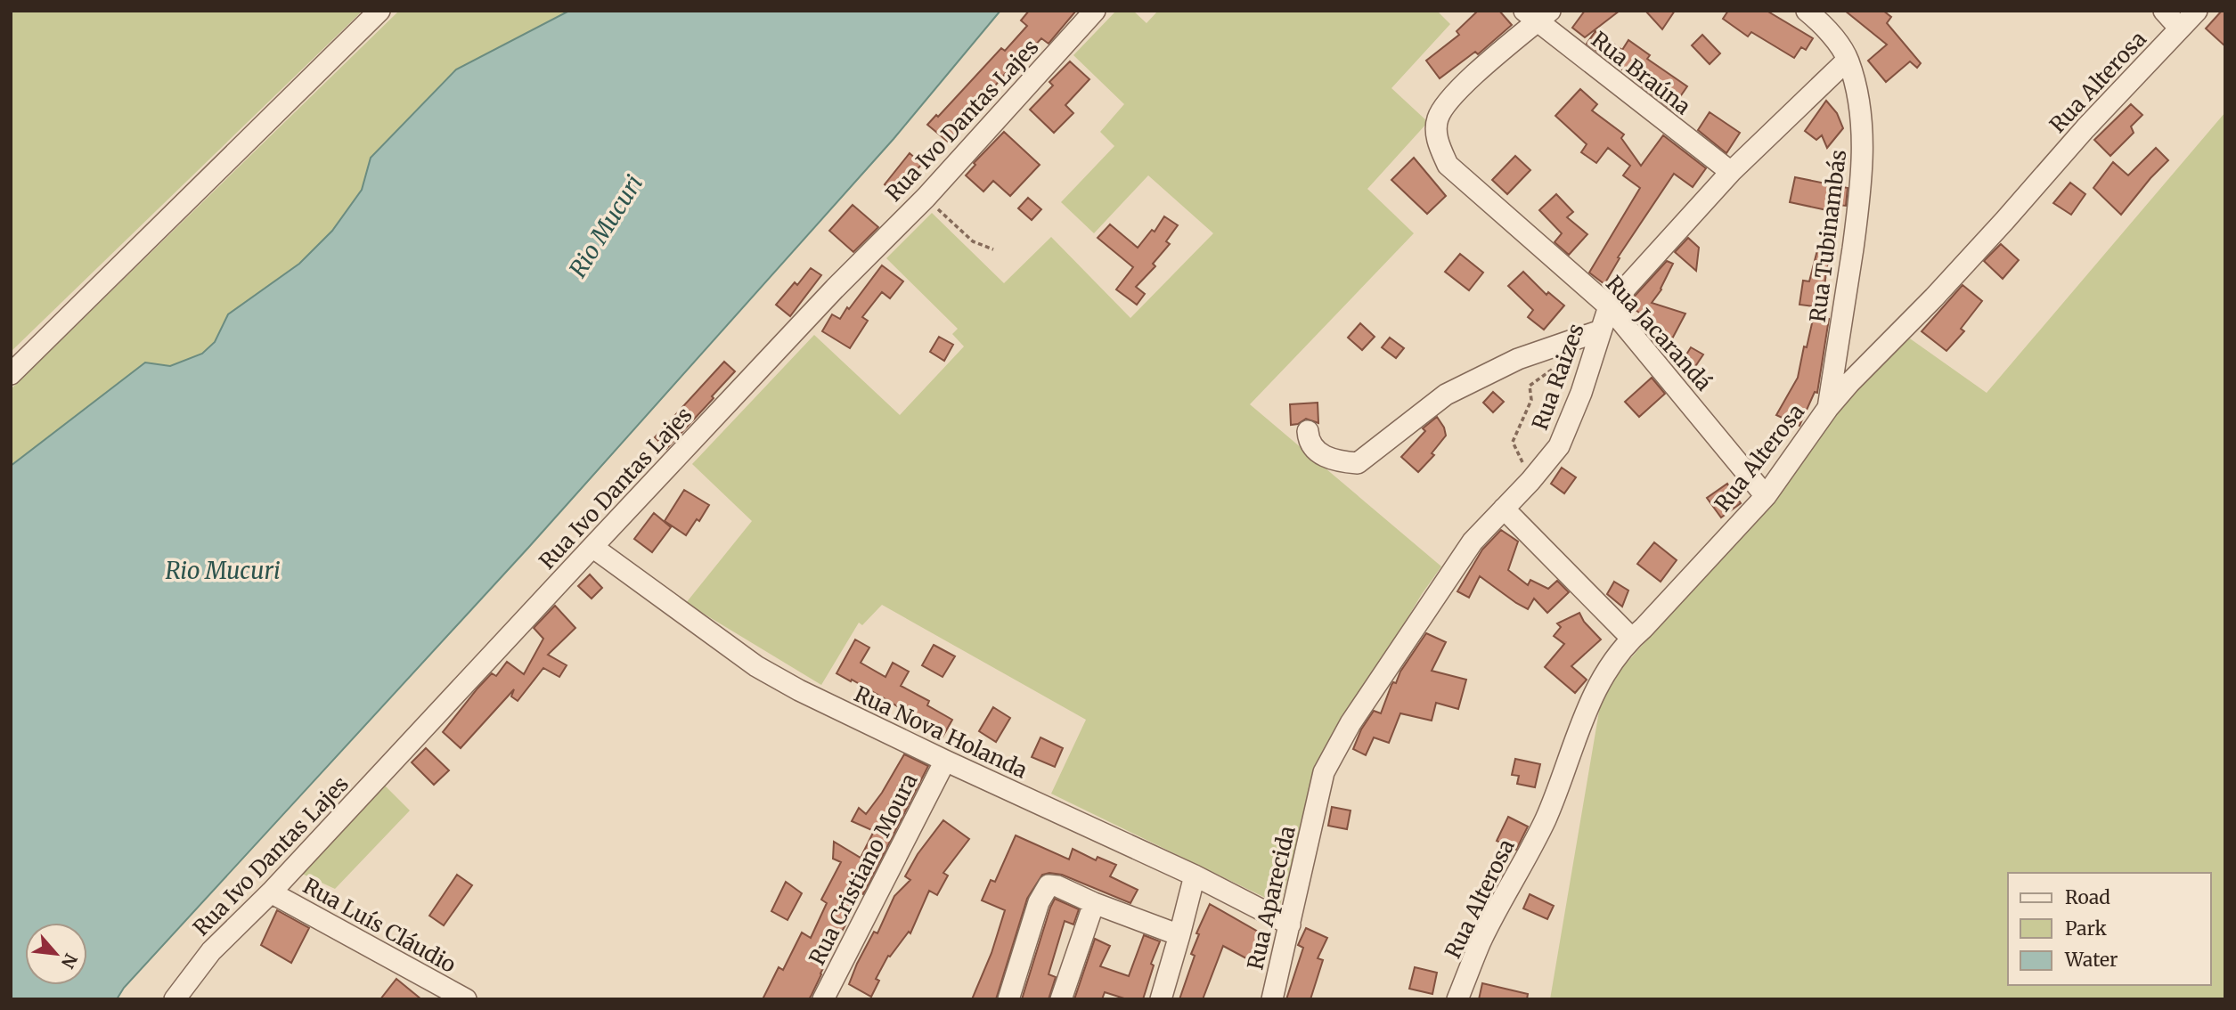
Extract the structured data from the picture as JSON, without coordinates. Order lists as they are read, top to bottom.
{
  "streets": {
    "street": [
      "Rua Braúna",
      "Rua Alterosa",
      "Rua Ivo Dantas Lajes",
      "Rua Tubinambás",
      "Rua Jacarandá",
      "Rua Raizes",
      "Rua Nova Holanda",
      "Rua Cristiano Moura",
      "Rua Aparecida",
      "Rua Luís Cláudio"
    ]
  },
  "crossings": [
    ["Rua Braúna", "Rua Jacarandá"],
    ["Rua Braúna", "Rua Raizes"],
    ["Rua Alterosa", "Rua Tubinambás"],
    ["Rua Alterosa", "Rua Jacarandá"],
    ["Rua Ivo Dantas Lajes", "Rua Nova Holanda"],
    ["Rua Ivo Dantas Lajes", "Rua Luís Cláudio"],
    ["Rua Tubinambás", "Rua Raizes"],
    ["Rua Jacarandá", "Rua Raizes"],
    ["Rua Raizes", "Rua Aparecida"],
    ["Rua Nova Holanda", "Rua Cristiano Moura"],
    ["Rua Nova Holanda", "Rua Aparecida"]
  ],
  "water": ["Rio Mucuri"],
  "legend": ["Road", "Park", "Water"],
  "north": "bottom right"
}
